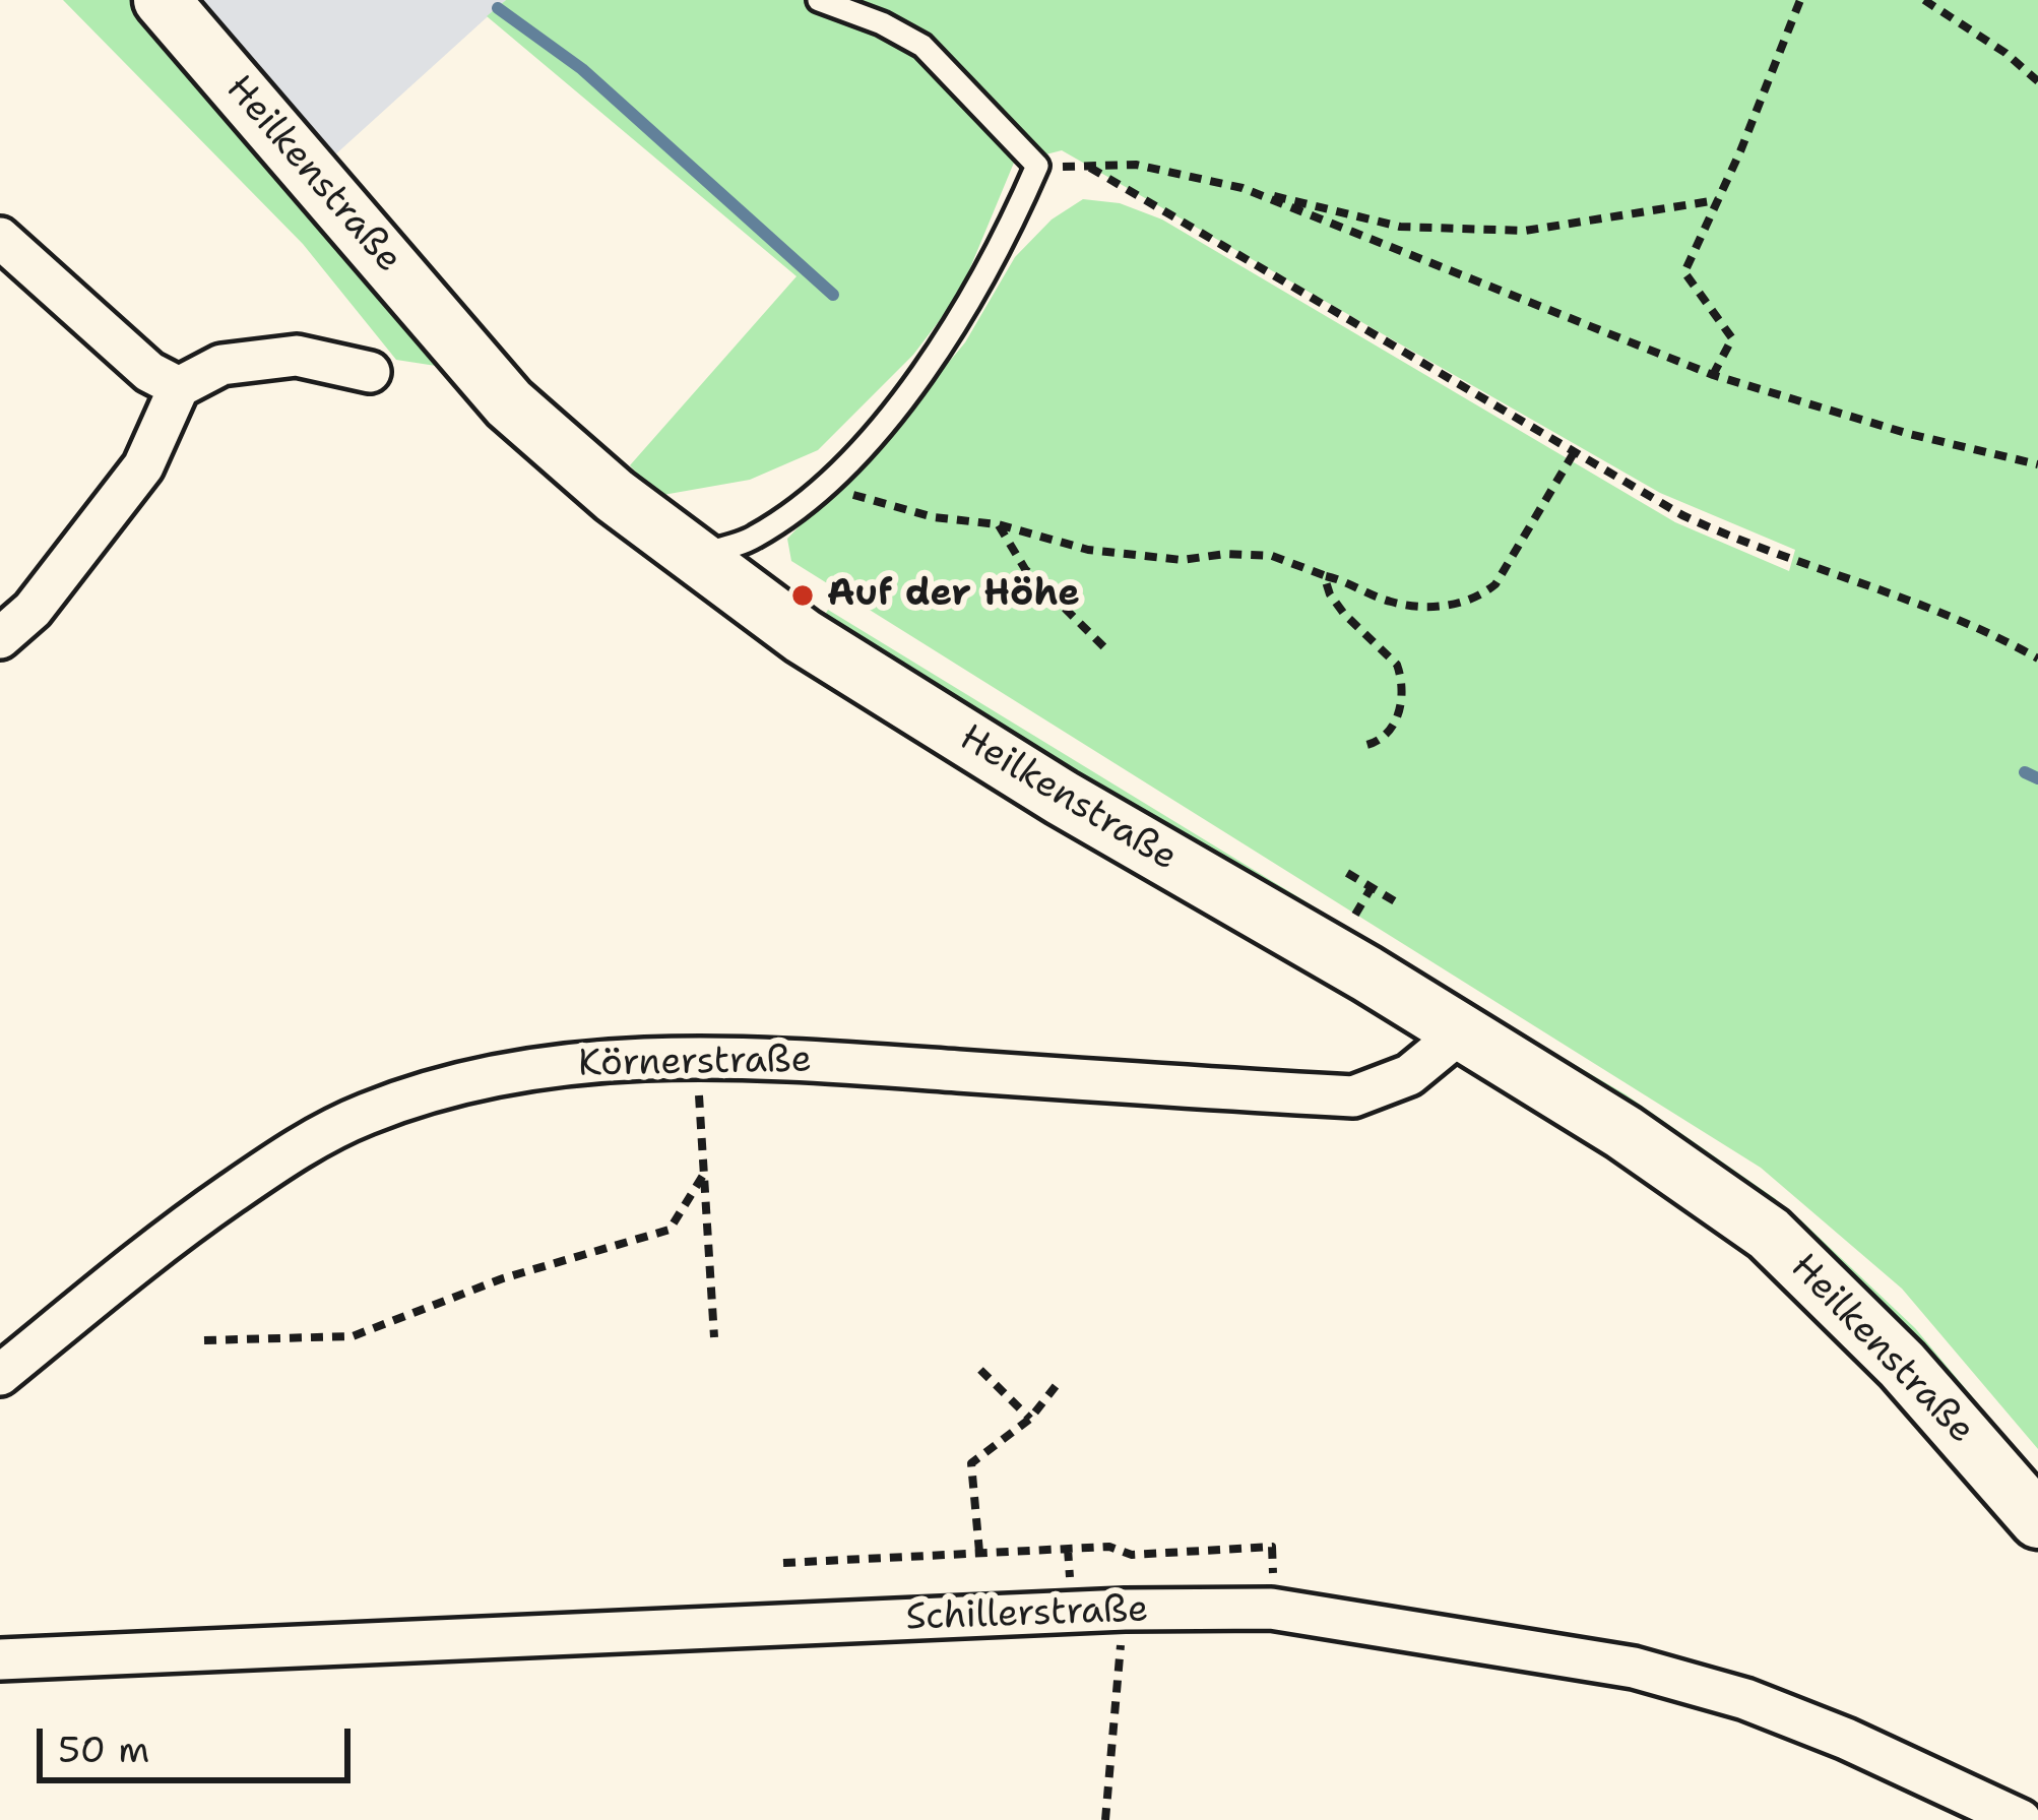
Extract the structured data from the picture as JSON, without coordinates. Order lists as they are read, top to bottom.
{
  "streets": {
    "street": ["Heilkenstraße", "Körnerstraße", "Schillerstraße"]
  },
  "crossings": [
    ["Heilkenstraße", "Körnerstraße"]
  ],
  "places": ["Auf der Höhe"],
  "scale_bar": "50 m"
}
